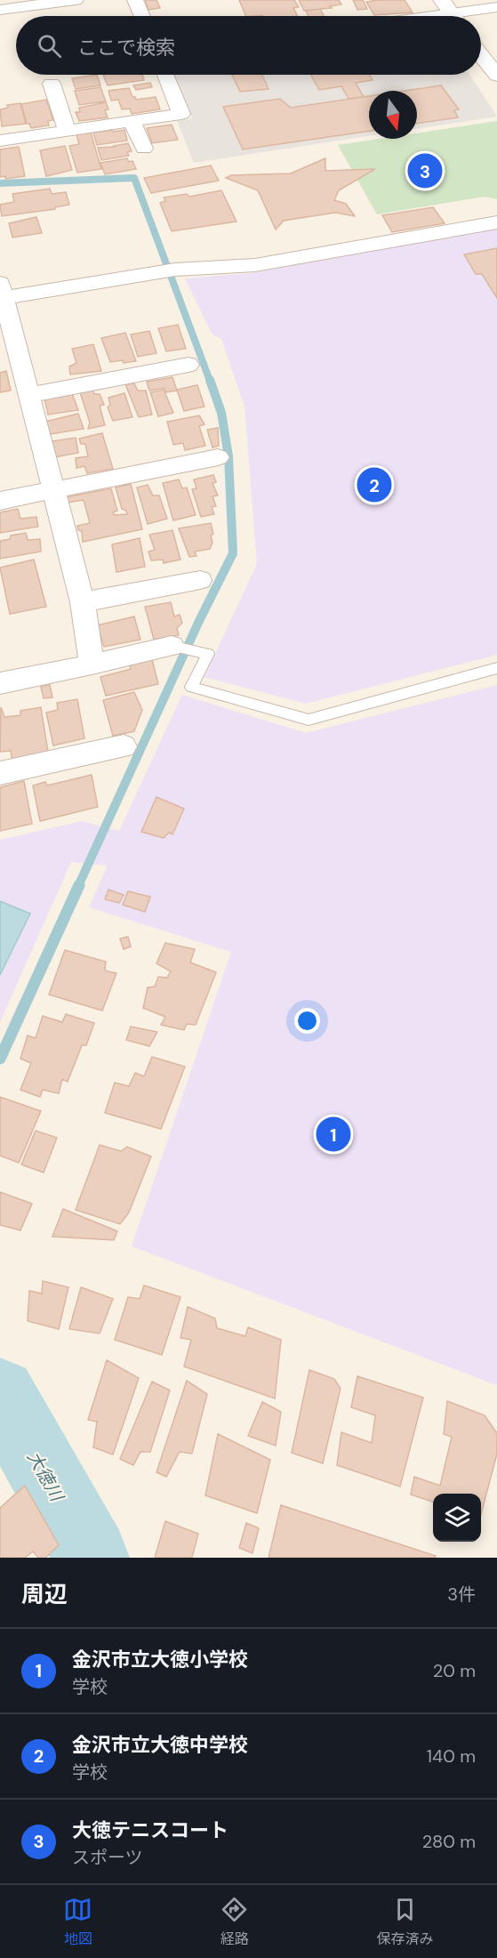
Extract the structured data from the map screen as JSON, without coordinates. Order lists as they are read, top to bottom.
{
  "water": ["大徳川"],
  "north": "bottom",
  "page": {
    "search": "ここで検索",
    "pins": ["3", "2", "1"],
    "heading": ["周辺", "3件"],
    "list": [
      {
        "mark": "1",
        "name": "金沢市立大徳小学校",
        "note": "学校",
        "value": "20 m"
      },
      {
        "mark": "2",
        "name": "金沢市立大徳中学校",
        "note": "学校",
        "value": "140 m"
      },
      {
        "mark": "3",
        "name": "大徳テニスコート",
        "note": "スポーツ",
        "value": "280 m"
      }
    ],
    "nav": ["地図", "経路", "保存済み"]
  }
}
